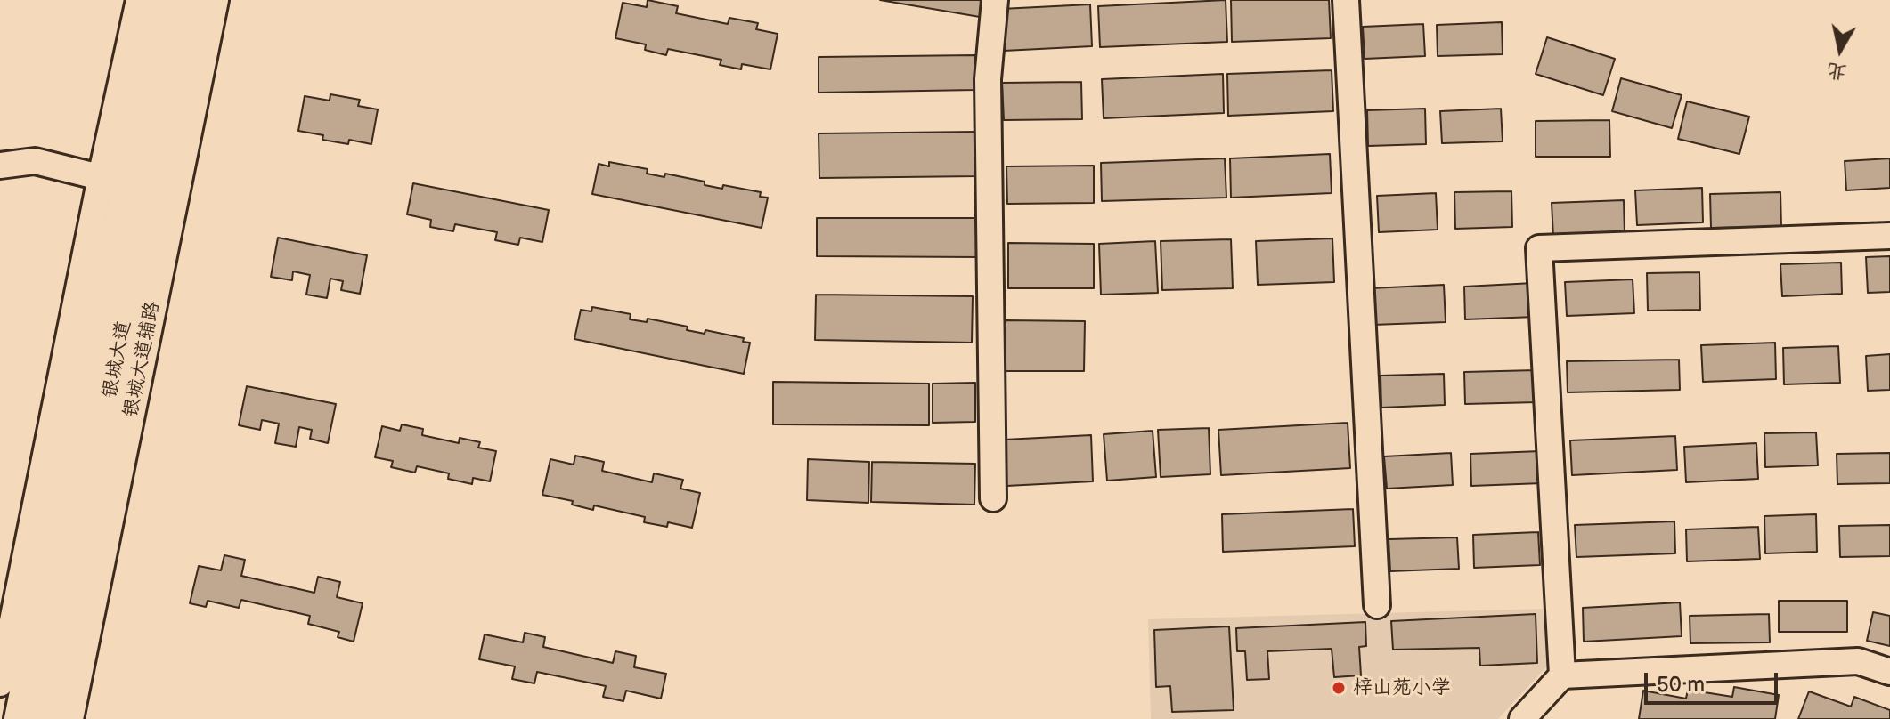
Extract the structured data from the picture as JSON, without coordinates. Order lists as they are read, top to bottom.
{
  "streets": {
    "main road": ["银城大道"],
    "street": ["银城大道辅路"]
  },
  "places": ["梓山苑小学"],
  "scale_bar": "50 m",
  "north": "bottom"
}
